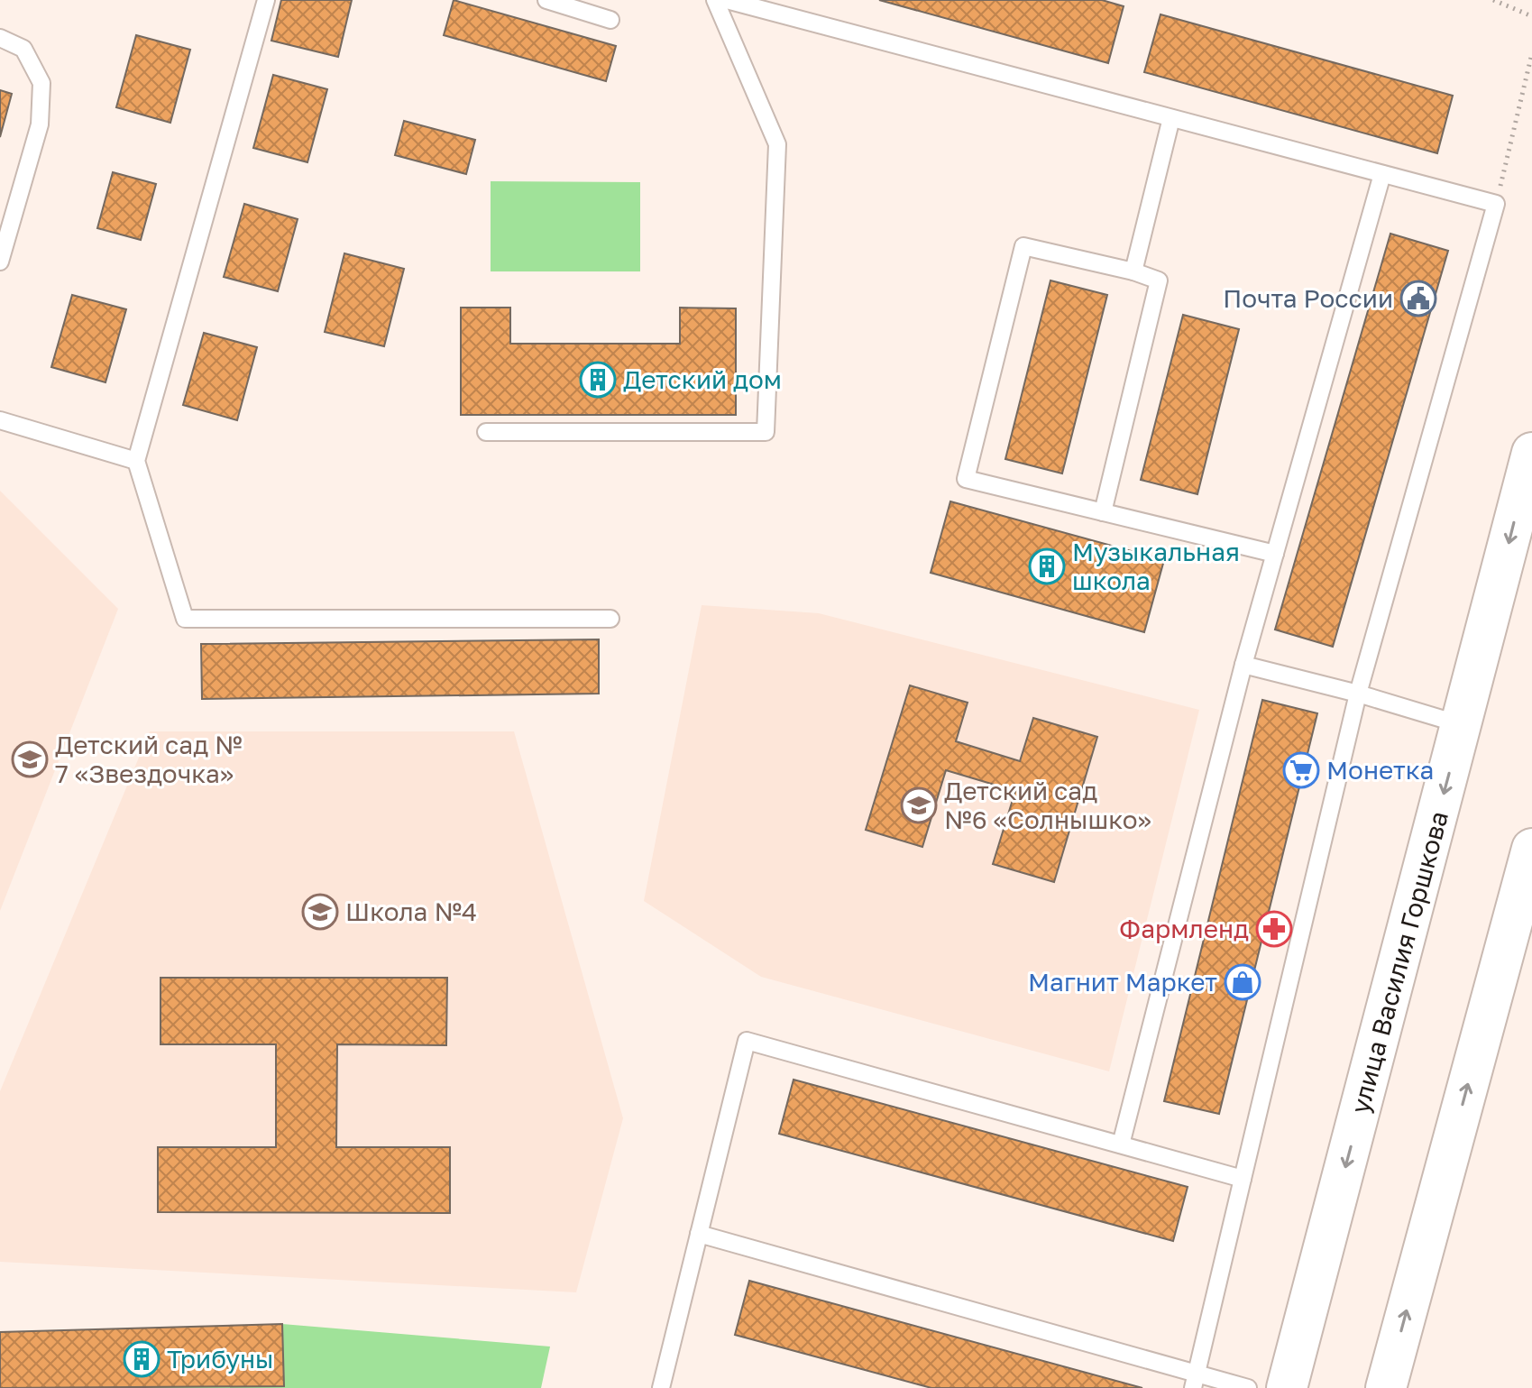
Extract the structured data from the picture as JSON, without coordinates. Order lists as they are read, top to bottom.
{
  "streets": {
    "main road": ["улица Василия Горшкова"]
  },
  "places": {
    "public building": ["Почта России"],
    "building": ["Детский дом", "Музыкальная школа", "Трибуны"],
    "school or university": ["Детский сад № 7 «Звездочка»", "Детский сад №6 «Солнышко»", "Школа №4"],
    "supermarket": ["Монетка"],
    "pharmacy": ["Фармленд"],
    "shop": ["Магнит Маркет"]
  }
}
